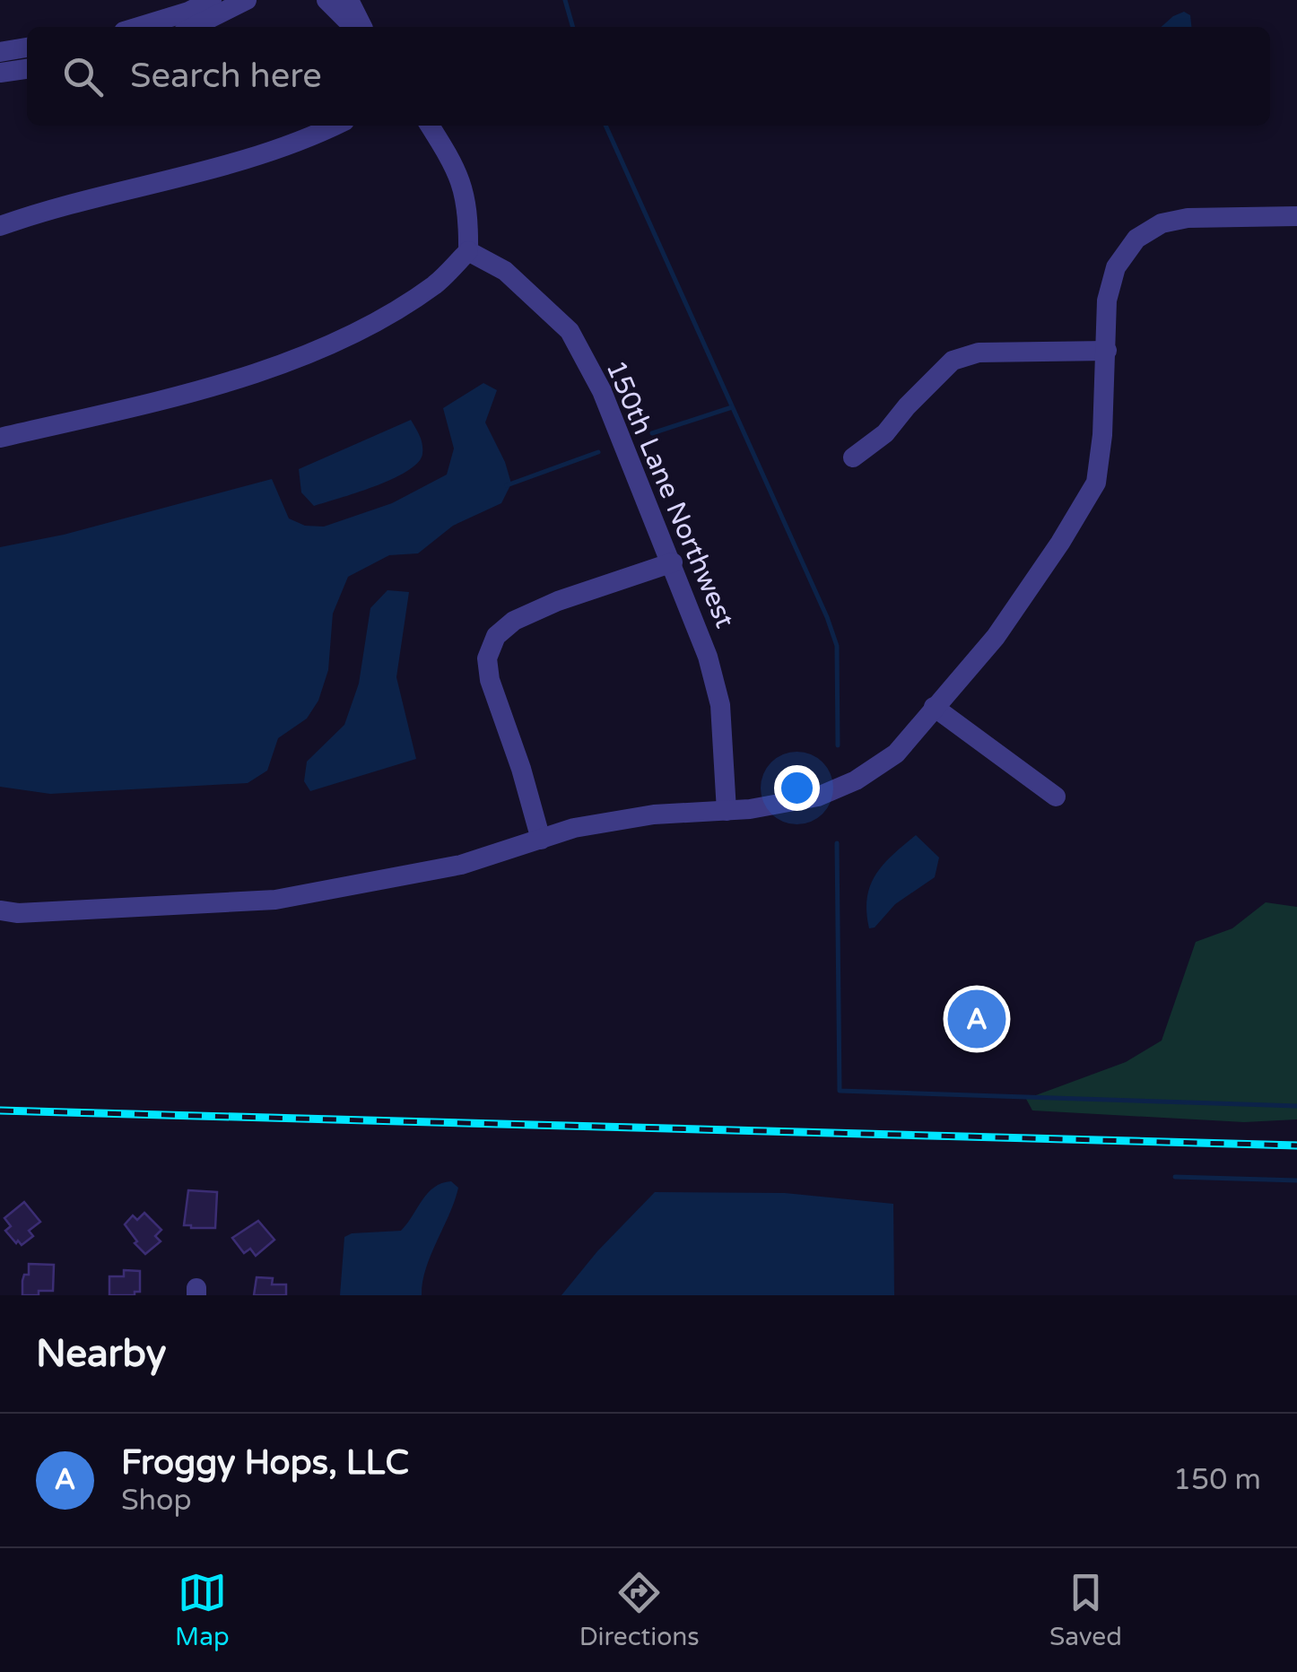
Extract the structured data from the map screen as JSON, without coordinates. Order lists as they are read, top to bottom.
{
  "streets": {
    "street": ["150th Lane Northwest"]
  },
  "page": {
    "search": "Search here",
    "pins": "A",
    "heading": "Nearby",
    "list": [
      {
        "mark": "A",
        "name": "Froggy Hops, LLC",
        "note": "Shop",
        "value": "150 m"
      }
    ],
    "nav": ["Map", "Directions", "Saved"]
  }
}
